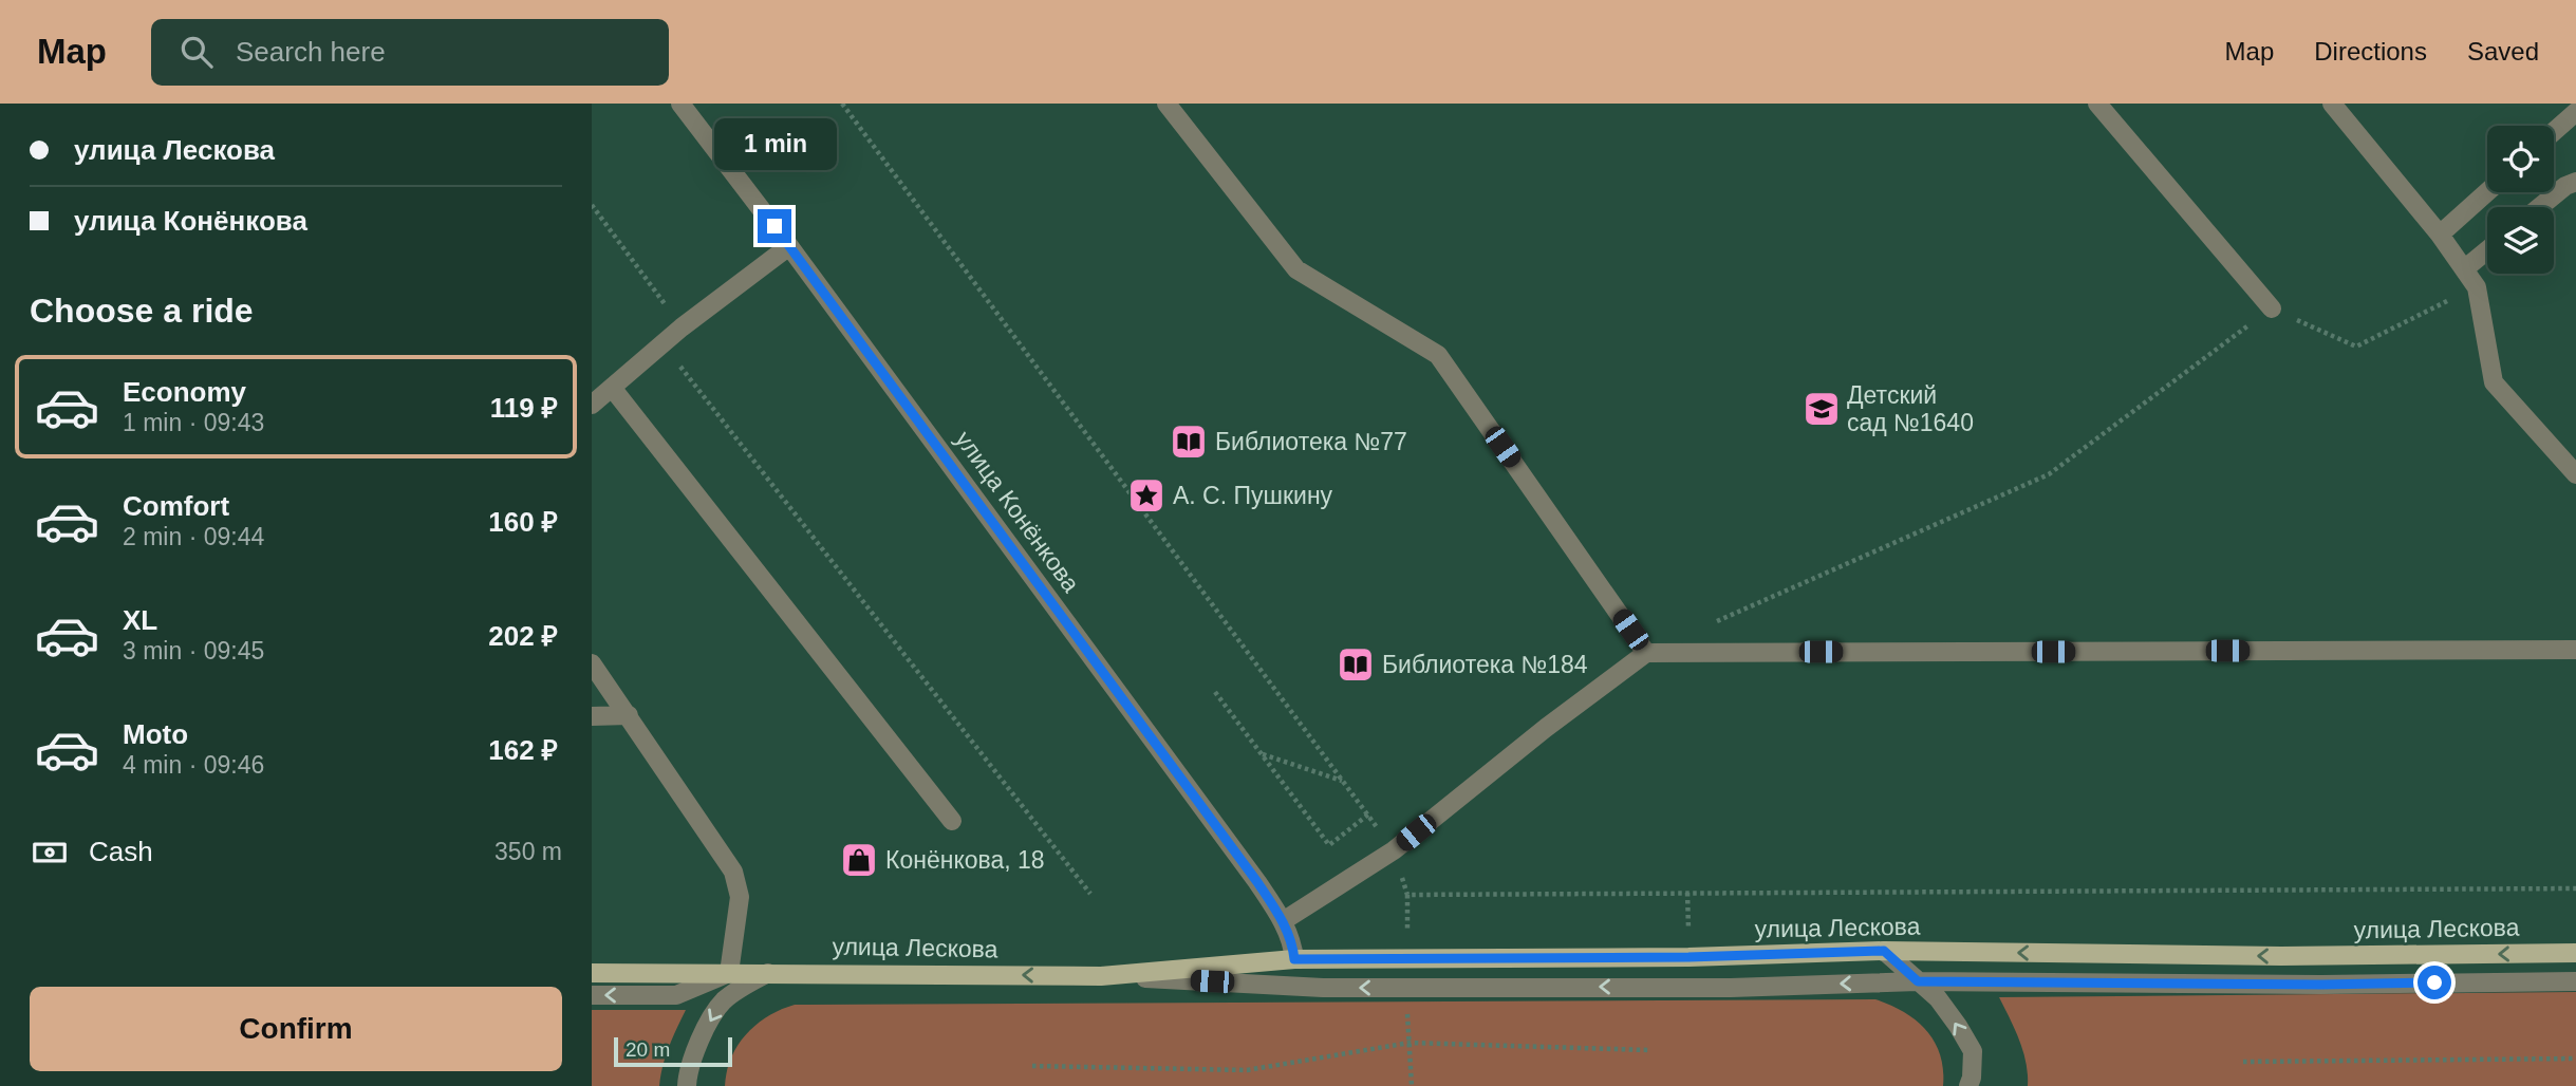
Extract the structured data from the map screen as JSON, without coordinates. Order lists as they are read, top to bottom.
{
  "streets": {
    "main road": ["улица Лескова"],
    "street": ["улица Конёнкова"]
  },
  "crossings": [
    ["улица Конёнкова", "улица Лескова"]
  ],
  "places": {
    "school or university": ["Детский сад №1640"],
    "library": ["Библиотека №77", "Библиотека №184"],
    "place": ["А. С. Пушкину"],
    "shop": ["Конёнкова, 18"]
  },
  "scale_bar": "20 m",
  "page": {
    "header": "Map",
    "search": "Search here",
    "nav": ["Map", "Directions", "Saved"],
    "banner": ["улица Лескова", "улица Конёнкова"],
    "bubble": "1 min",
    "heading": "Choose a ride",
    "list": [
      {
        "name": "Economy",
        "note": "1 min · 09:43",
        "value": "119 ₽"
      },
      {
        "name": "Comfort",
        "note": "2 min · 09:44",
        "value": "160 ₽"
      },
      {
        "name": "XL",
        "note": "3 min · 09:45",
        "value": "202 ₽"
      },
      {
        "name": "Moto",
        "note": "4 min · 09:46",
        "value": "162 ₽"
      }
    ],
    "pay": ["Cash", "350 m"],
    "buttons": "Confirm",
    "scale": "20 m"
  }
}
